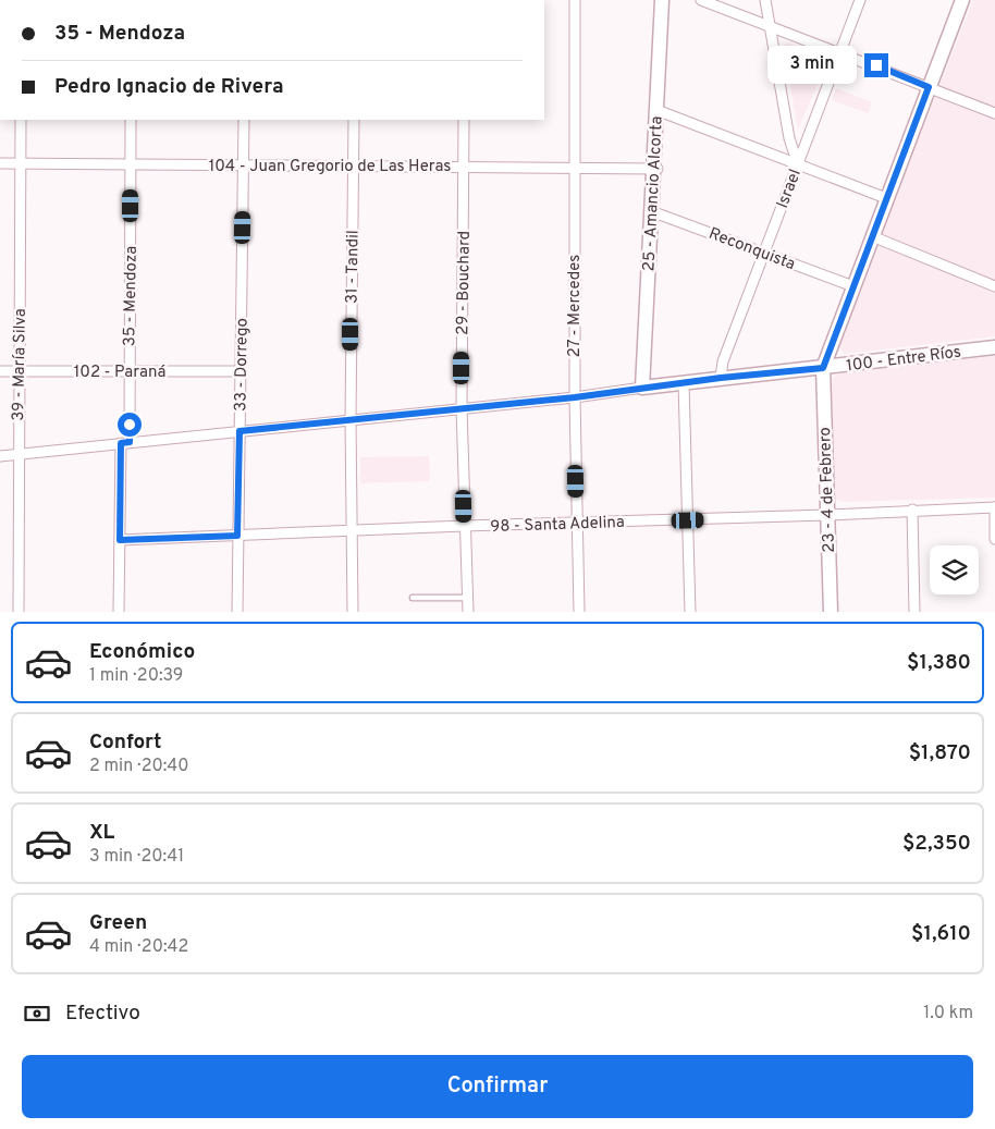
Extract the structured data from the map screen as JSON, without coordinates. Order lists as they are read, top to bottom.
{
  "streets": {
    "main road": ["25 - Amancio Alcorta", "100 - Entre Ríos", "23 - 4 de Febrero"],
    "street": [
      "104 - Juan Gregorio de Las Heras",
      "Israel",
      "Reconquista",
      "31 - Tandil",
      "29 - Bouchard",
      "35 - Mendoza",
      "27 - Mercedes",
      "39 - María Silva",
      "33 - Dorrego",
      "102 - Paraná",
      "98 - Santa Adelina"
    ]
  },
  "crossings": [
    ["104 - Juan Gregorio de Las Heras", "31 - Tandil"],
    ["104 - Juan Gregorio de Las Heras", "29 - Bouchard"],
    ["104 - Juan Gregorio de Las Heras", "35 - Mendoza"],
    ["104 - Juan Gregorio de Las Heras", "27 - Mercedes"],
    ["104 - Juan Gregorio de Las Heras", "39 - María Silva"],
    ["104 - Juan Gregorio de Las Heras", "33 - Dorrego"],
    ["Israel", "Reconquista"],
    ["Israel", "100 - Entre Ríos"],
    ["31 - Tandil", "100 - Entre Ríos"],
    ["31 - Tandil", "98 - Santa Adelina"],
    ["29 - Bouchard", "100 - Entre Ríos"],
    ["29 - Bouchard", "98 - Santa Adelina"],
    ["35 - Mendoza", "100 - Entre Ríos"],
    ["35 - Mendoza", "102 - Paraná"],
    ["35 - Mendoza", "98 - Santa Adelina"],
    ["27 - Mercedes", "100 - Entre Ríos"],
    ["27 - Mercedes", "98 - Santa Adelina"],
    ["100 - Entre Ríos", "39 - María Silva"],
    ["100 - Entre Ríos", "33 - Dorrego"],
    ["100 - Entre Ríos", "23 - 4 de Febrero"],
    ["39 - María Silva", "102 - Paraná"],
    ["33 - Dorrego", "102 - Paraná"],
    ["33 - Dorrego", "98 - Santa Adelina"],
    ["23 - 4 de Febrero", "98 - Santa Adelina"]
  ],
  "page": {
    "banner": ["35 - Mendoza", "Pedro Ignacio de Rivera"],
    "bubble": "3 min",
    "list": [
      {
        "name": "Económico",
        "note": "1 min · 20:39",
        "value": "$1,380"
      },
      {
        "name": "Confort",
        "note": "2 min · 20:40",
        "value": "$1,870"
      },
      {
        "name": "XL",
        "note": "3 min · 20:41",
        "value": "$2,350"
      },
      {
        "name": "Green",
        "note": "4 min · 20:42",
        "value": "$1,610"
      }
    ],
    "pay": ["Efectivo", "1.0 km"],
    "buttons": "Confirmar"
  }
}
